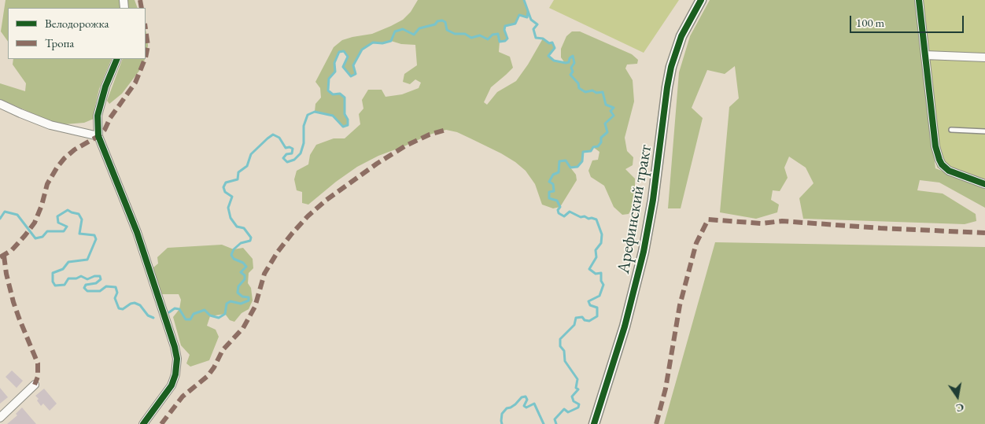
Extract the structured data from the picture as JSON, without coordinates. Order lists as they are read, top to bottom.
{
  "streets": {
    "street": ["Арефинский тракт"]
  },
  "legend": ["Велодорожка", "Тропа"],
  "scale_bar": "100 m",
  "north": "bottom"
}
